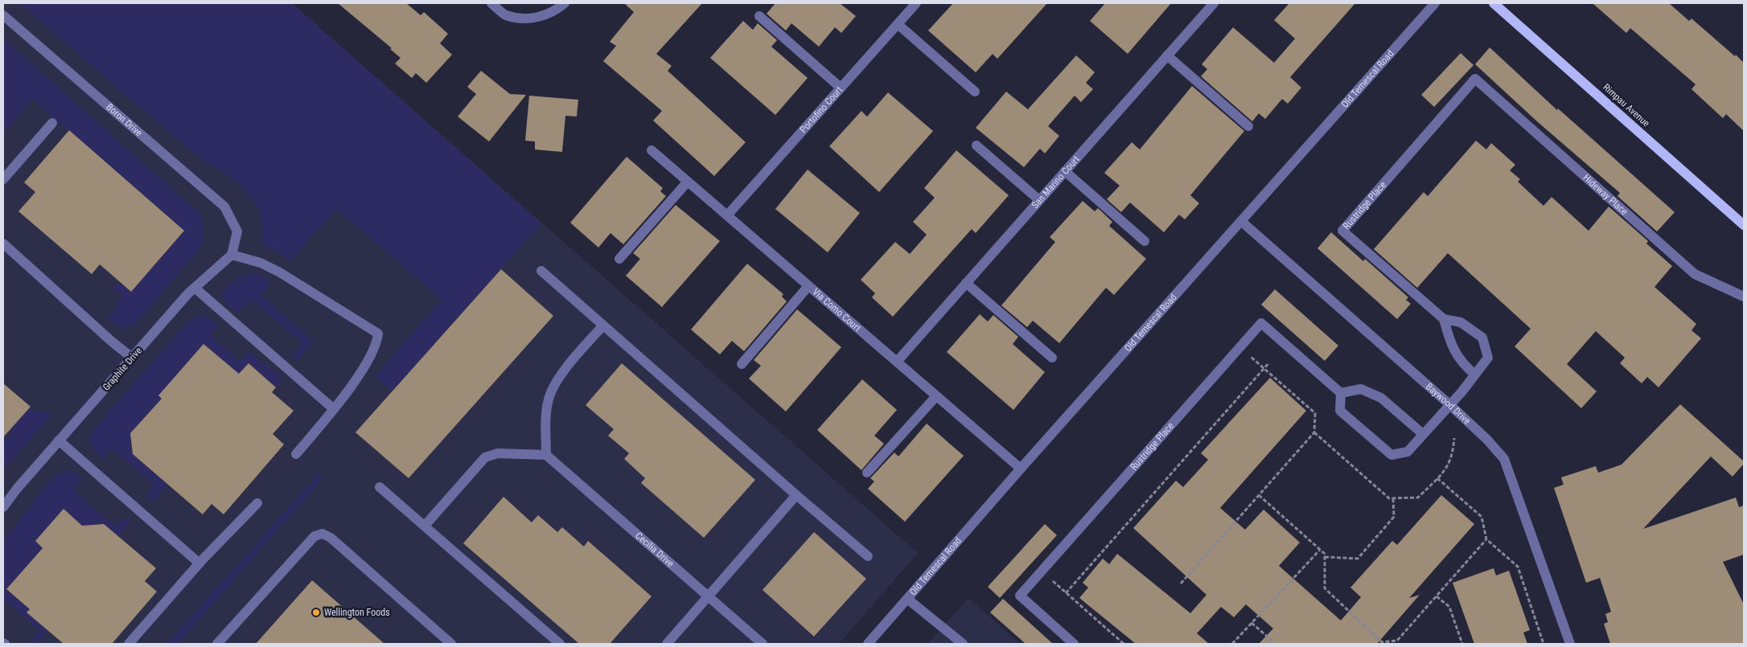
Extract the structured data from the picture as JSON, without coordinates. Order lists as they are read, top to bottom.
{
  "streets": {
    "main road": ["Rimpau Avenue"],
    "street": [
      "Old Temescal Road",
      "Portofino Court",
      "Boron Drive",
      "San Marino Court",
      "Hideway Place",
      "Rustridge Place",
      "Via Como Court",
      "Graphite Drive",
      "Baywood Drive",
      "Cecilia Drive"
    ]
  },
  "crossings": [
    ["Old Temescal Road", "Via Como Court"],
    ["Old Temescal Road", "Baywood Drive"],
    ["Portofino Court", "Via Como Court"],
    ["Boron Drive", "Graphite Drive"],
    ["San Marino Court", "Via Como Court"],
    ["Hideway Place", "Rustridge Place"],
    ["Rustridge Place", "Baywood Drive"]
  ],
  "places": ["Wellington Foods"]
}
